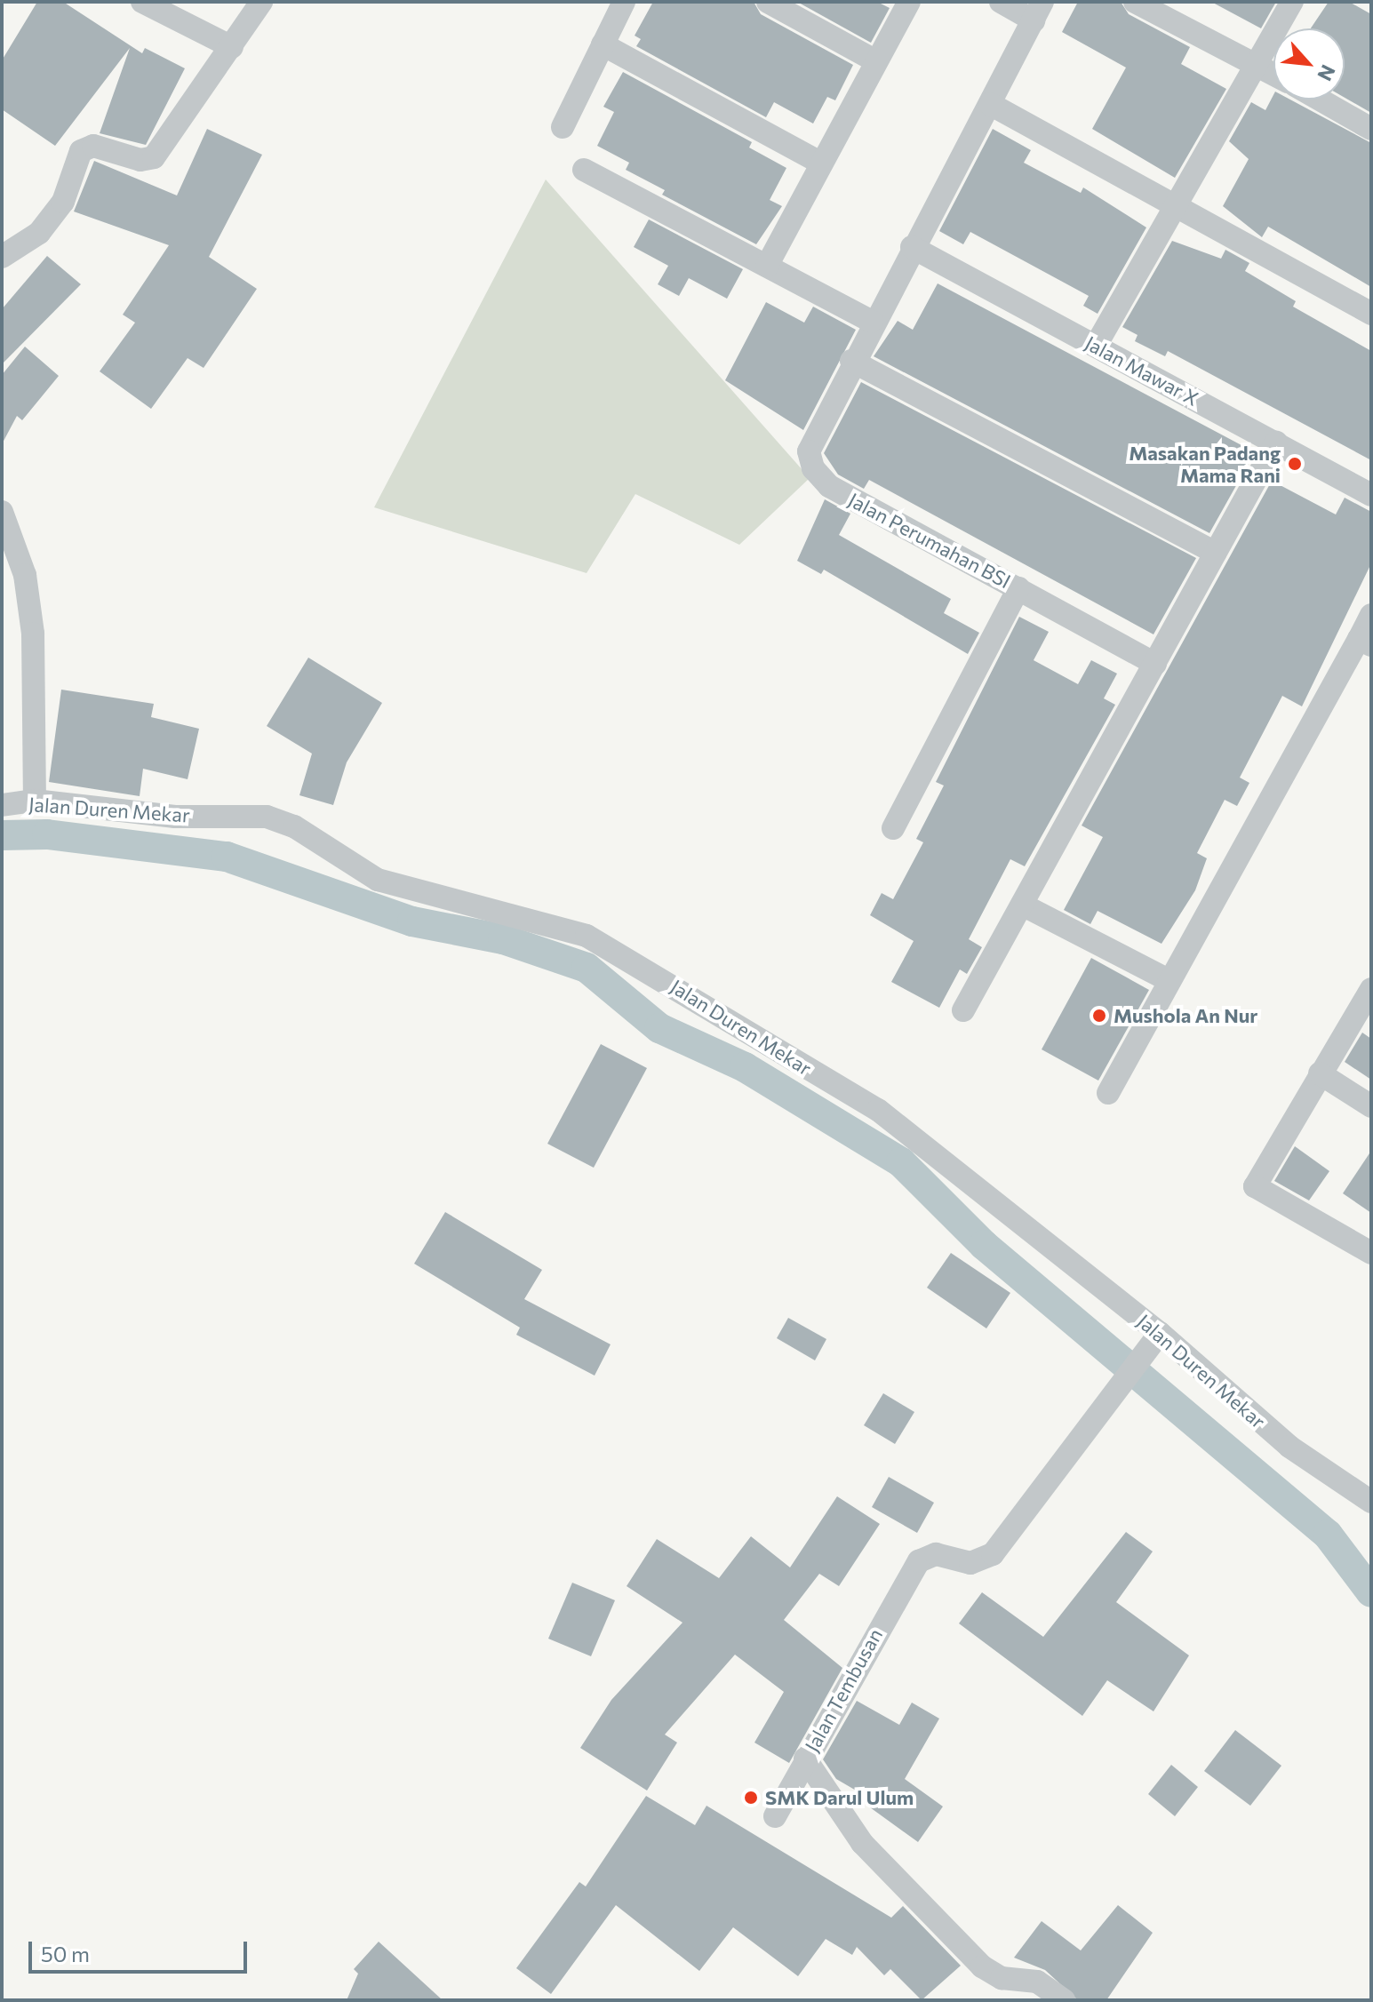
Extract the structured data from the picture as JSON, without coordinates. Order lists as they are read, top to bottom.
{
  "streets": {
    "street": [
      "Jalan Mawar X",
      "Jalan Perumahan BSI",
      "Jalan Duren Mekar",
      "Jalan Tembusan"
    ]
  },
  "crossings": [
    ["Jalan Mawar X", "Jalan Perumahan BSI"],
    ["Jalan Duren Mekar", "Jalan Tembusan"]
  ],
  "places": ["Masakan Padang Mama Rani", "Mushola An Nur", "SMK Darul Ulum"],
  "scale_bar": "50 m",
  "north": "bottom right"
}
